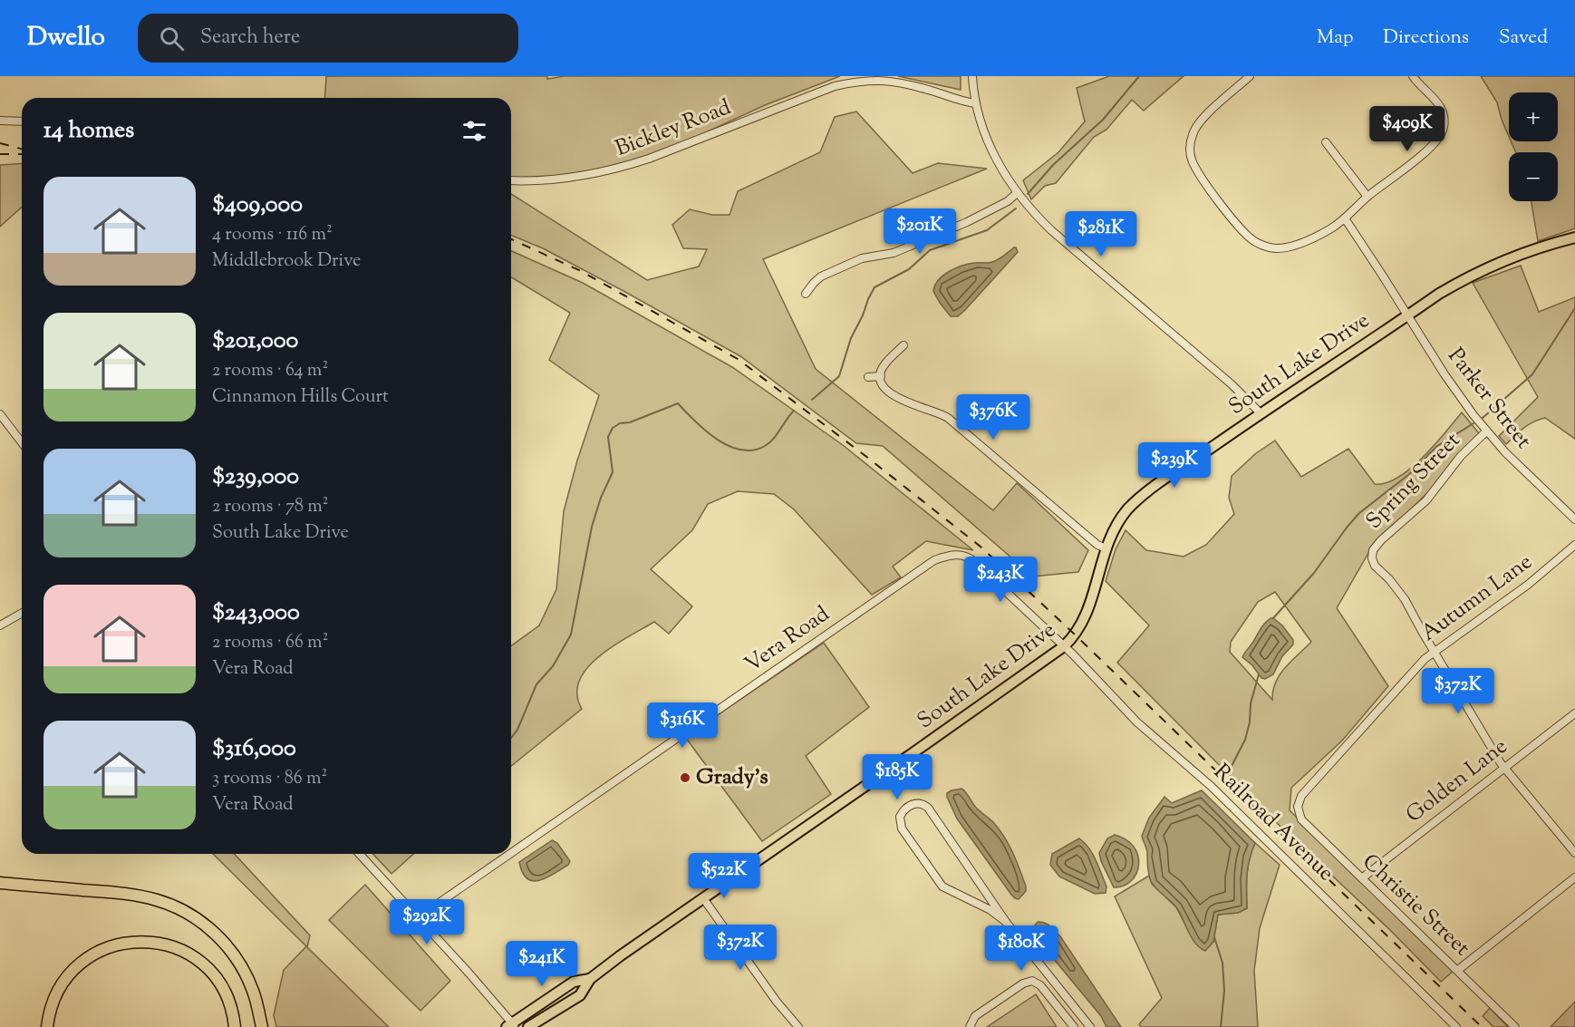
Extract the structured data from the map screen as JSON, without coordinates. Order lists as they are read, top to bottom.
{
  "streets": {
    "main road": ["South Lake Drive"],
    "street": [
      "Bickley Road",
      "Parker Street",
      "Spring Street",
      "Autumn Lane",
      "Vera Road",
      "Golden Lane",
      "Railroad Avenue",
      "Christie Street"
    ]
  },
  "crossings": [
    ["South Lake Drive", "Parker Street"],
    ["South Lake Drive", "Vera Road"],
    ["South Lake Drive", "Railroad Avenue"],
    ["Parker Street", "Spring Street"],
    ["Spring Street", "Autumn Lane"],
    ["Autumn Lane", "Christie Street"],
    ["Vera Road", "Railroad Avenue"],
    ["Golden Lane", "Christie Street"]
  ],
  "places": ["Grady's"],
  "page": {
    "header": "Dwello",
    "search": "Search here",
    "nav": ["Map", "Directions", "Saved"],
    "map_buttons": ["+", "−"],
    "heading": "14 homes",
    "price": [
      "$409K",
      "$201K",
      "$281K",
      "$376K",
      "$239K",
      "$243K",
      "$372K",
      "$316K",
      "$185K",
      "$522K",
      "$292K",
      "$372K",
      "$180K",
      "$241K"
    ],
    "list": [
      {
        "name": "$409,000",
        "note": "4 rooms · 116 m² · Middlebrook Drive"
      },
      {
        "name": "$201,000",
        "note": "2 rooms · 64 m² · Cinnamon Hills Court"
      },
      {
        "name": "$239,000",
        "note": "2 rooms · 78 m² · South Lake Drive"
      },
      {
        "name": "$243,000",
        "note": "2 rooms · 66 m² · Vera Road"
      },
      {
        "name": "$316,000",
        "note": "3 rooms · 86 m² · Vera Road"
      }
    ]
  }
}
